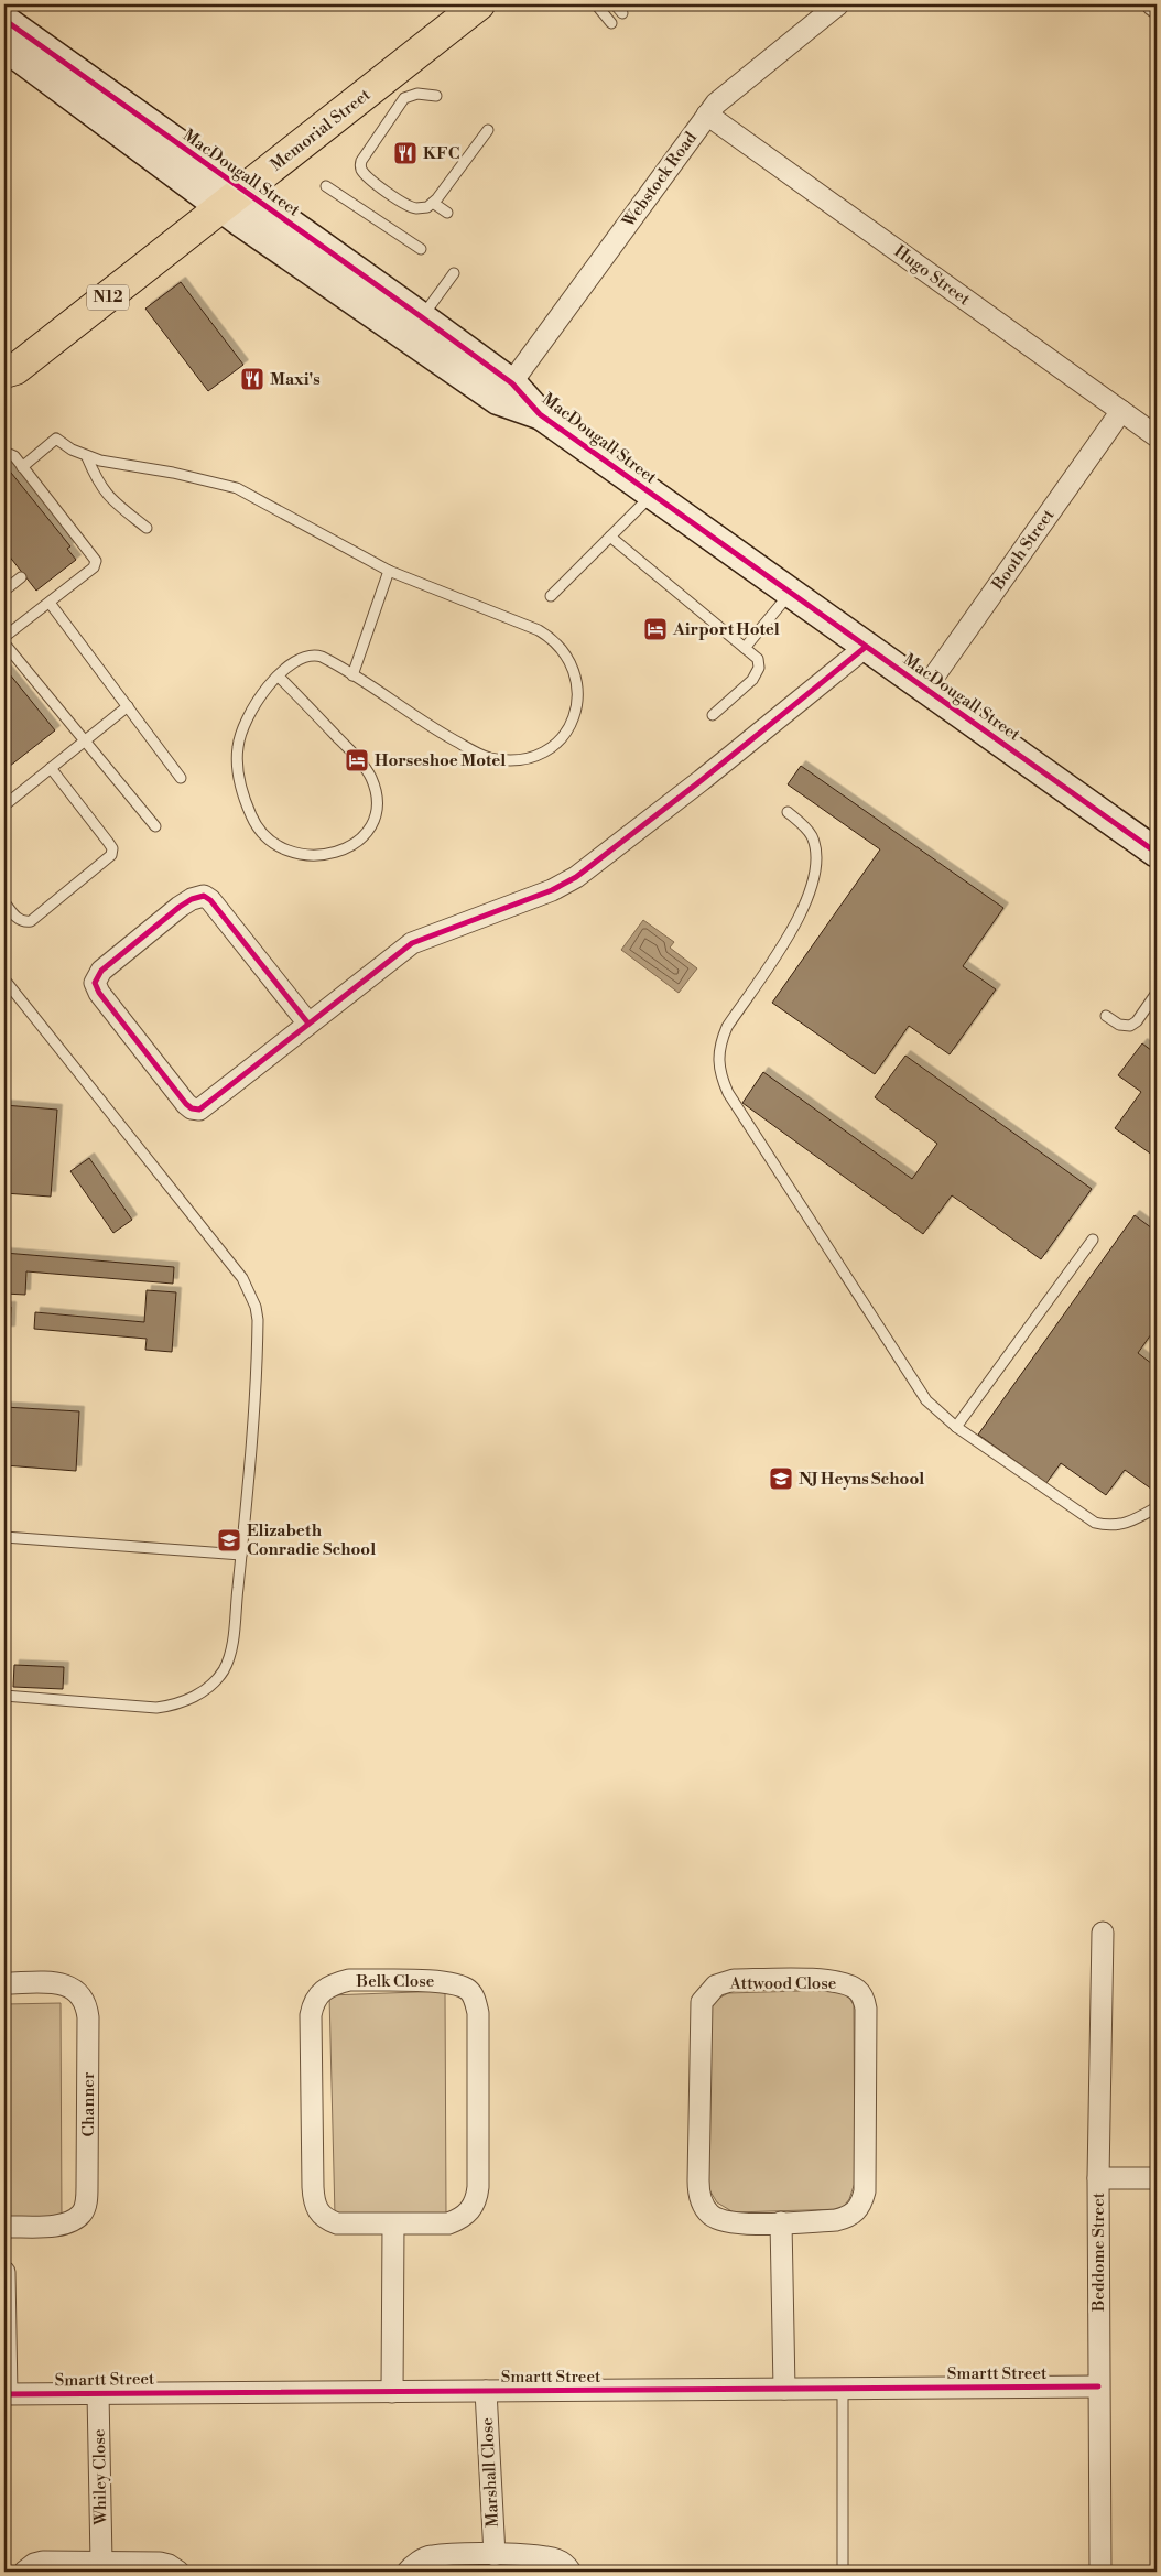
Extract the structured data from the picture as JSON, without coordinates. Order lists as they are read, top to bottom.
{
  "streets": {
    "highway": ["Memorial Street", "N12"],
    "street": [
      "MacDougall Street",
      "Webstock Road",
      "Hugo Street",
      "Booth Street",
      "Belk Close",
      "Attwood Close",
      "Channer",
      "Beddome Street",
      "Smartt Street",
      "Marshall Close",
      "Whiley Close"
    ]
  },
  "crossings": [
    ["Memorial Street", "MacDougall Street"],
    ["MacDougall Street", "Webstock Road"],
    ["MacDougall Street", "Booth Street"],
    ["Webstock Road", "Hugo Street"],
    ["Hugo Street", "Booth Street"],
    ["Beddome Street", "Smartt Street"],
    ["Smartt Street", "Marshall Close"],
    ["Smartt Street", "Whiley Close"]
  ],
  "places": {
    "restaurant": ["KFC", "Maxi's"],
    "hotel": ["Airport Hotel", "Horseshoe Motel"],
    "school or university": ["NJ Heyns School", "Elizabeth Conradie School"]
  }
}
